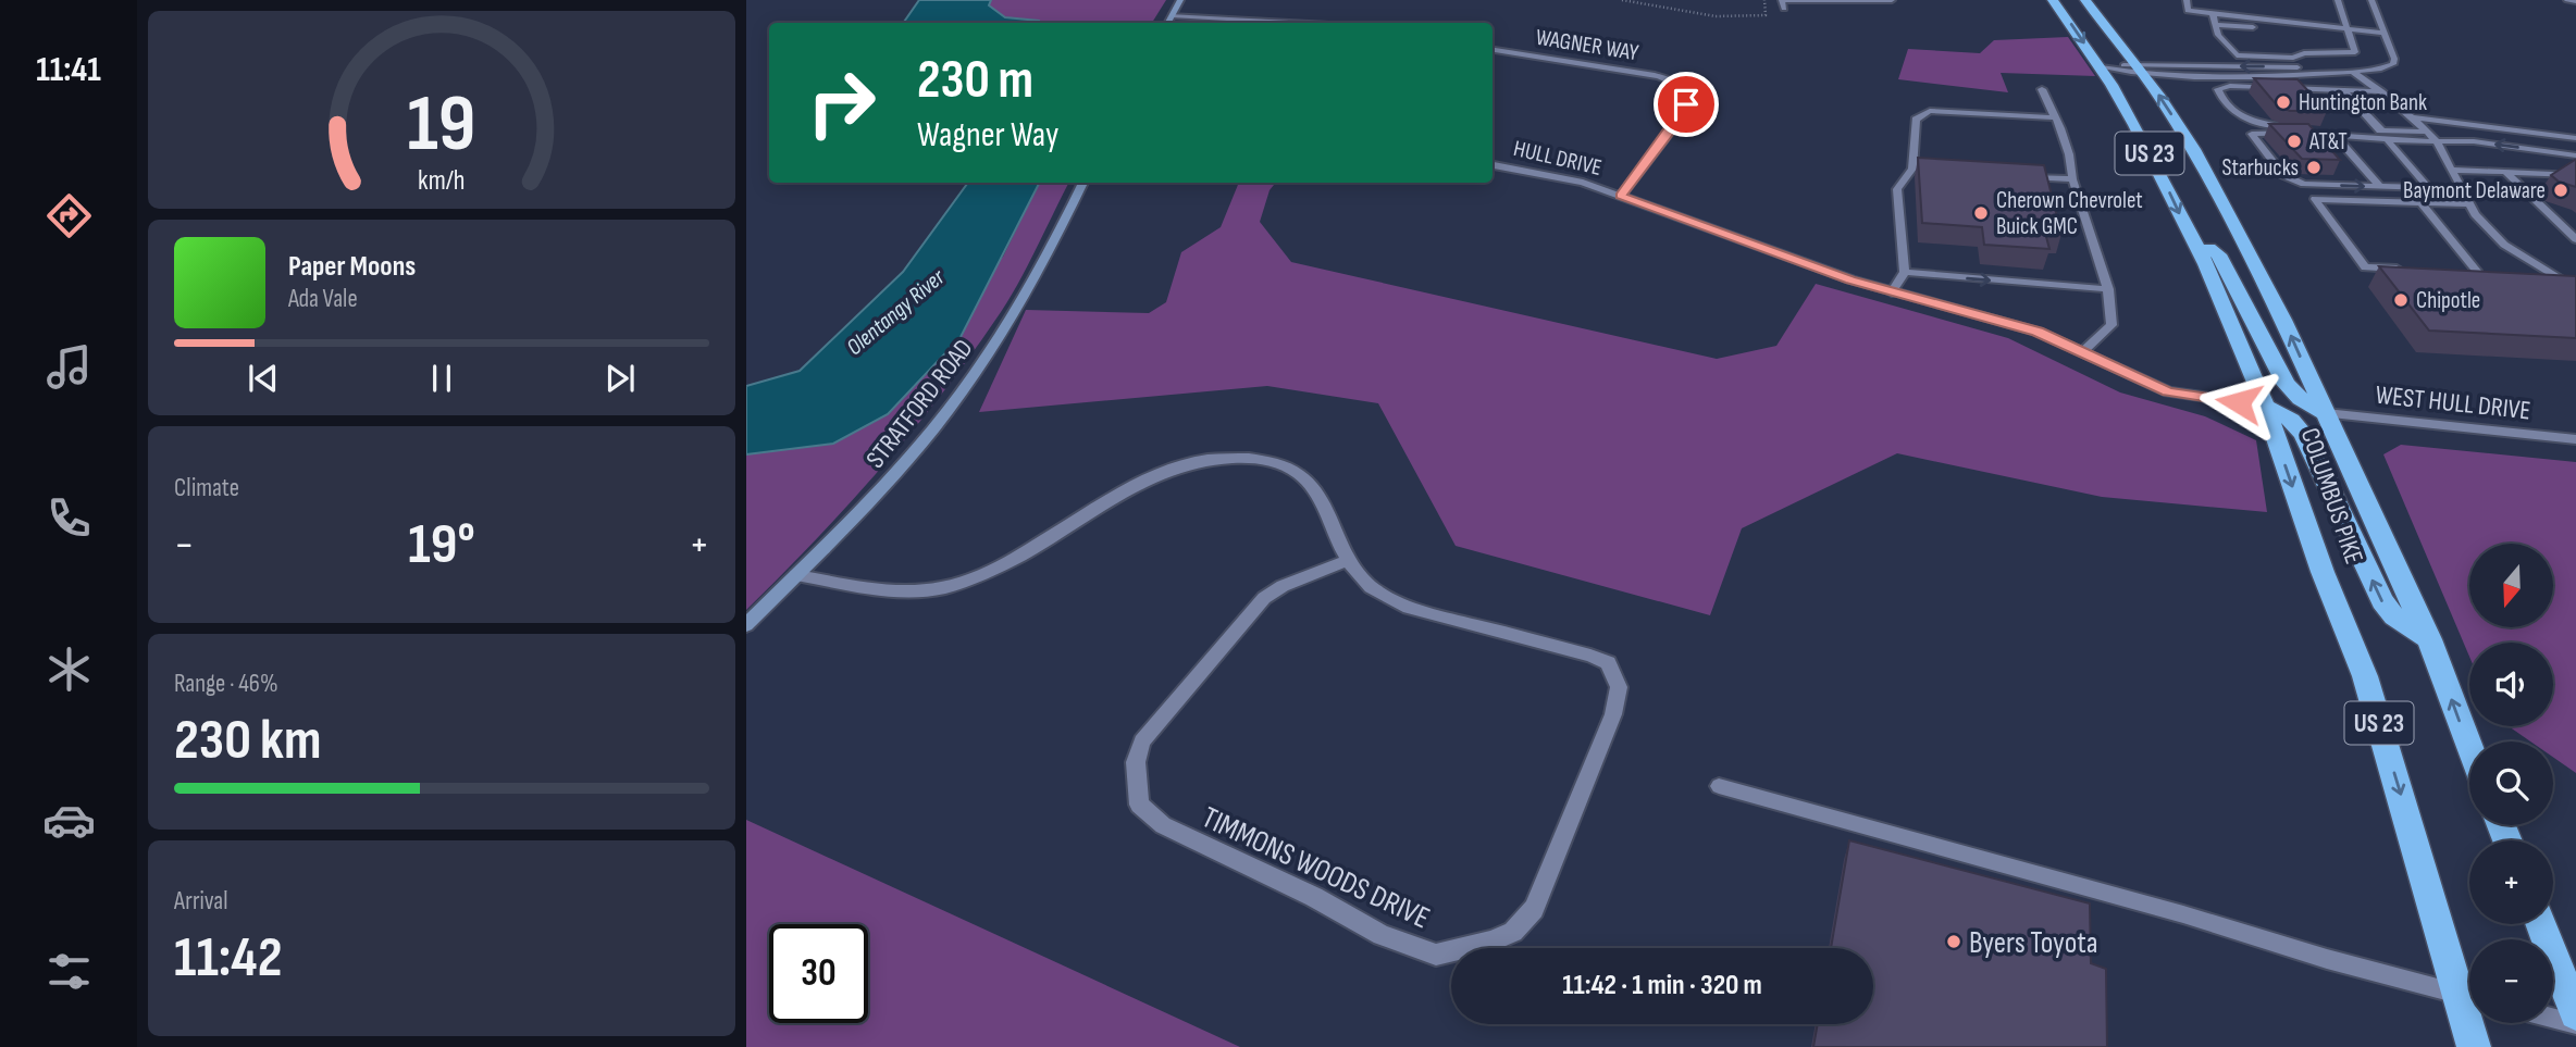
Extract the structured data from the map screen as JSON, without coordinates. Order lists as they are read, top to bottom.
{
  "streets": {
    "highway": ["US 23", "COLUMBUS PIKE"],
    "street": [
      "WAGNER WAY",
      "HULL DRIVE",
      "WEST HULL DRIVE",
      "STRATFORD ROAD",
      "TIMMONS WOODS DRIVE"
    ]
  },
  "crossings": [
    ["WAGNER WAY", "HULL DRIVE"],
    ["HULL DRIVE", "COLUMBUS PIKE"],
    ["WEST HULL DRIVE", "COLUMBUS PIKE"],
    ["STRATFORD ROAD", "TIMMONS WOODS DRIVE"]
  ],
  "water": ["Olentangy River"],
  "places": [
    "Huntington Bank",
    "AT&T",
    "Starbucks",
    "Baymont Delaware",
    "Cherown Chevrolet Buick GMC",
    "Chipotle",
    "Byers Toyota"
  ],
  "north": "bottom",
  "page": {
    "tabs": "11:41",
    "turn": ["230 m", "Wagner Way"],
    "song": ["Paper Moons", "Ada Vale"],
    "tile": [
      "Climate",
      ["Range · 46%", "230 km"],
      ["Arrival", "11:42"]
    ],
    "heat": ["−", "19°", "+"],
    "map_buttons": ["+", "−"],
    "limit": "30",
    "trip": "11:42 · 1 min · 320 m",
    "gauge": ["19", "km/h"]
  }
}
